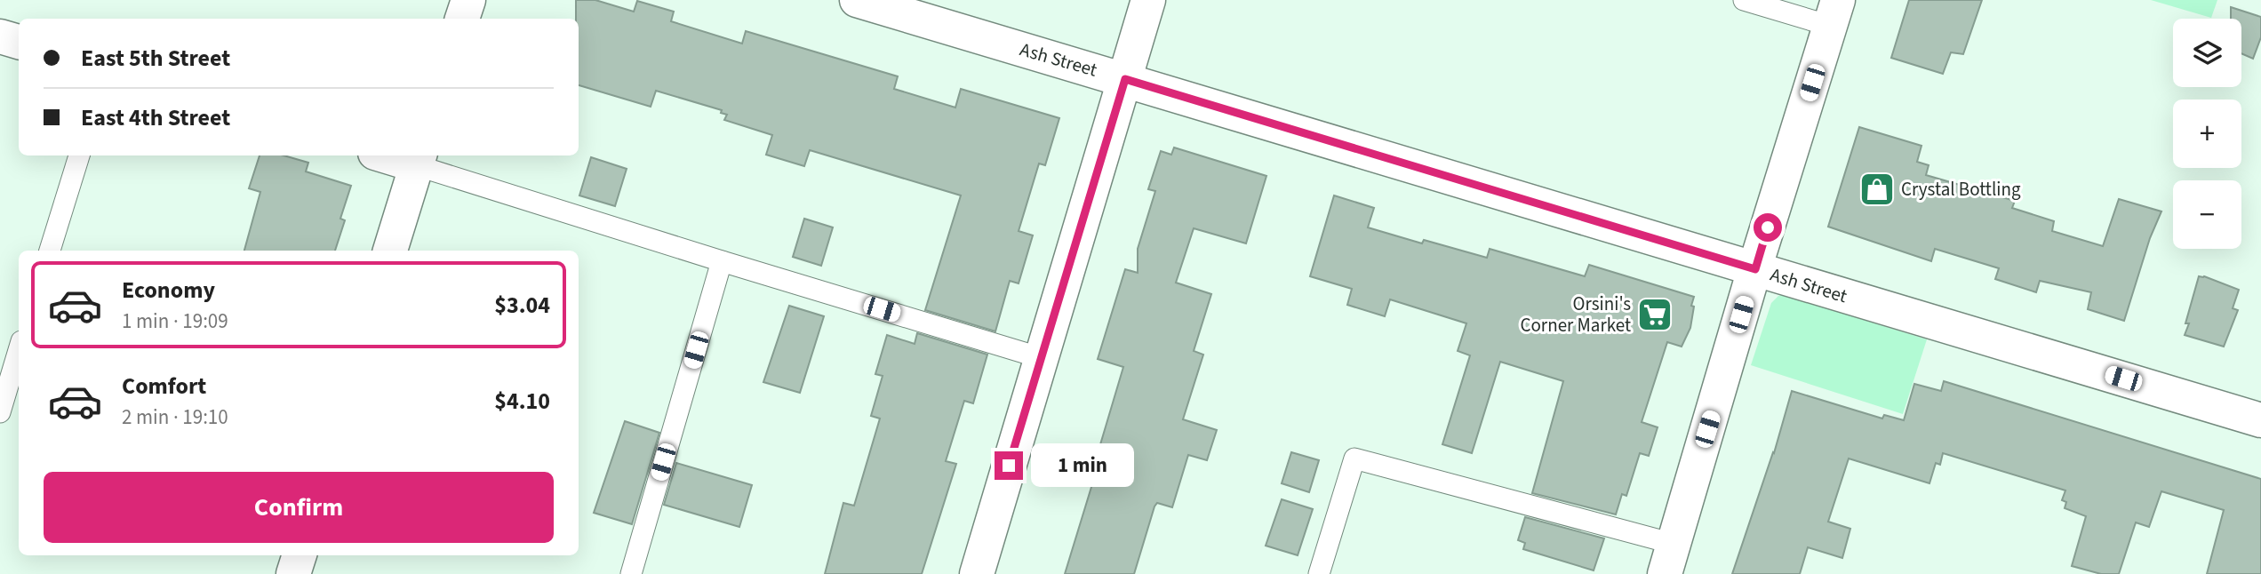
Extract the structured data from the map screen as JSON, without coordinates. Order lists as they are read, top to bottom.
{
  "streets": {
    "street": ["Ash Street"]
  },
  "places": {
    "shop": ["Crystal Bottling"],
    "supermarket": ["Orsini's Corner Market"]
  },
  "page": {
    "map_buttons": ["+", "−"],
    "banner": ["East 5th Street", "East 4th Street"],
    "list": [
      {
        "name": "Economy",
        "note": "1 min · 19:09",
        "value": "$3.04"
      },
      {
        "name": "Comfort",
        "note": "2 min · 19:10",
        "value": "$4.10"
      }
    ],
    "bubble": "1 min",
    "buttons": "Confirm"
  }
}
